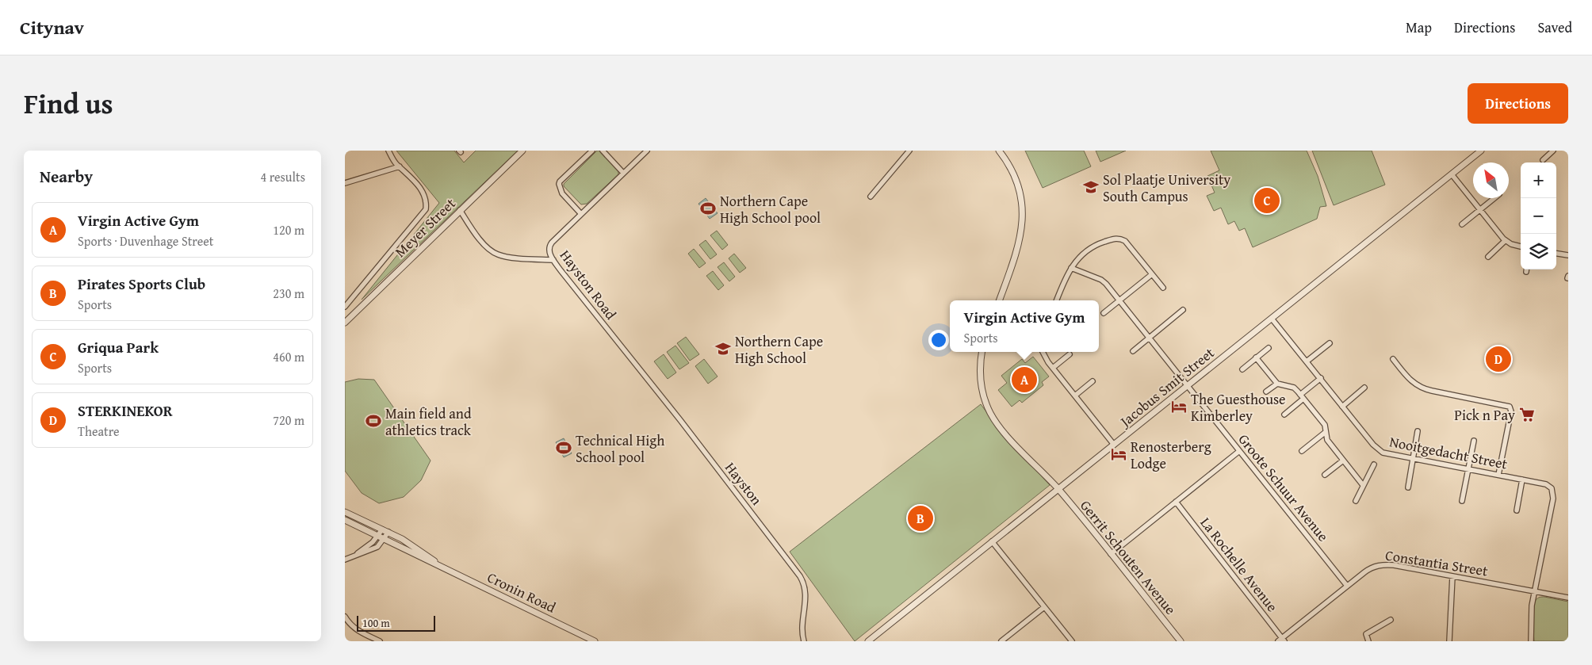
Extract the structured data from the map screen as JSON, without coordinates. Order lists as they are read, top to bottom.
{
  "streets": {
    "street": [
      "Meyer Street",
      "Hayston Road",
      "Jacobus Smit Street",
      "Nooitgedacht Street",
      "Hayston",
      "Groote Schuur Avenue",
      "Gerrit Schouten Avenue",
      "Constantia Street",
      "La Rochelle Avenue",
      "Cronin Road"
    ]
  },
  "crossings": [
    ["Hayston Road", "Hayston"],
    ["Jacobus Smit Street", "Nooitgedacht Street"],
    ["Jacobus Smit Street", "Groote Schuur Avenue"],
    ["Jacobus Smit Street", "Gerrit Schouten Avenue"],
    ["Nooitgedacht Street", "Constantia Street"],
    ["Groote Schuur Avenue", "Constantia Street"],
    ["Constantia Street", "La Rochelle Avenue"]
  ],
  "places": {
    "school or university": ["Sol Plaatje University South Campus", "Northern Cape High School"],
    "sports": ["Northern Cape High School pool", "Main field and athletics track", "Technical High School pool"],
    "hotel": ["The Guesthouse Kimberley", "Renosterberg Lodge"],
    "supermarket": ["Pick n Pay"]
  },
  "scale_bar": "100 m",
  "north": "top left",
  "page": {
    "header": "Citynav",
    "nav": ["Map", "Directions", "Saved"],
    "title": "Find us",
    "buttons": "Directions",
    "heading": ["Nearby", "4 results"],
    "map_buttons": ["+", "−"],
    "pins": [
      "C",
      "D",
      "A",
      "B"
    ],
    "list": [
      {
        "mark": "A",
        "name": "Virgin Active Gym",
        "note": "Sports · Duvenhage Street",
        "value": "120 m"
      },
      {
        "mark": "B",
        "name": "Pirates Sports Club",
        "note": "Sports",
        "value": "230 m"
      },
      {
        "mark": "C",
        "name": "Griqua Park",
        "note": "Sports",
        "value": "460 m"
      },
      {
        "mark": "D",
        "name": "STERKINEKOR",
        "note": "Theatre",
        "value": "720 m"
      }
    ],
    "popup": ["Virgin Active Gym", "Sports"],
    "scale": "100 m"
  }
}
